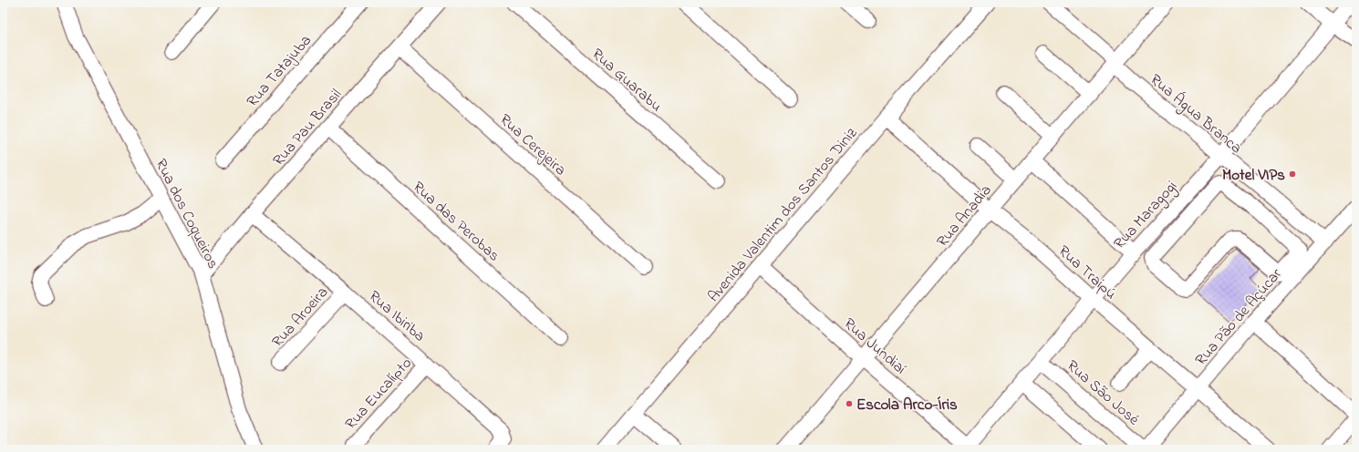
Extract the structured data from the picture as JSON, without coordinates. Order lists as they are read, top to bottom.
{
  "streets": {
    "street": [
      "Rua Tatajuba",
      "Rua Guarabu",
      "Rua Água Branca",
      "Rua Pau Brasil",
      "Rua Cerejeira",
      "Rua dos Coqueiros",
      "Avenida Valentim dos Santos Diniz",
      "Rua Maragogi",
      "Rua Anadia",
      "Rua das Perobas",
      "Rua Traipú",
      "Rua Ibiriba",
      "Rua Aroeira",
      "Rua Pão de Açúcar",
      "Rua Jundiaí",
      "Rua São José",
      "Rua Eucalípto"
    ]
  },
  "crossings": [
    ["Rua Água Branca", "Rua Maragogi"],
    ["Rua Água Branca", "Rua Anadia"],
    ["Rua Água Branca", "Rua Pão de Açúcar"],
    ["Rua Pau Brasil", "Rua Cerejeira"],
    ["Rua Pau Brasil", "Rua dos Coqueiros"],
    ["Rua Pau Brasil", "Rua das Perobas"],
    ["Rua Pau Brasil", "Rua Ibiriba"],
    ["Avenida Valentim dos Santos Diniz", "Rua Traipú"],
    ["Avenida Valentim dos Santos Diniz", "Rua Jundiaí"],
    ["Rua Maragogi", "Rua Traipú"],
    ["Rua Maragogi", "Rua Jundiaí"],
    ["Rua Maragogi", "Rua São José"],
    ["Rua Anadia", "Rua Traipú"],
    ["Rua Anadia", "Rua Jundiaí"],
    ["Rua Traipú", "Rua Pão de Açúcar"],
    ["Rua Ibiriba", "Rua Aroeira"],
    ["Rua Ibiriba", "Rua Eucalípto"]
  ],
  "places": ["Motel VIPs", "Escola Arco-Íris"]
}
